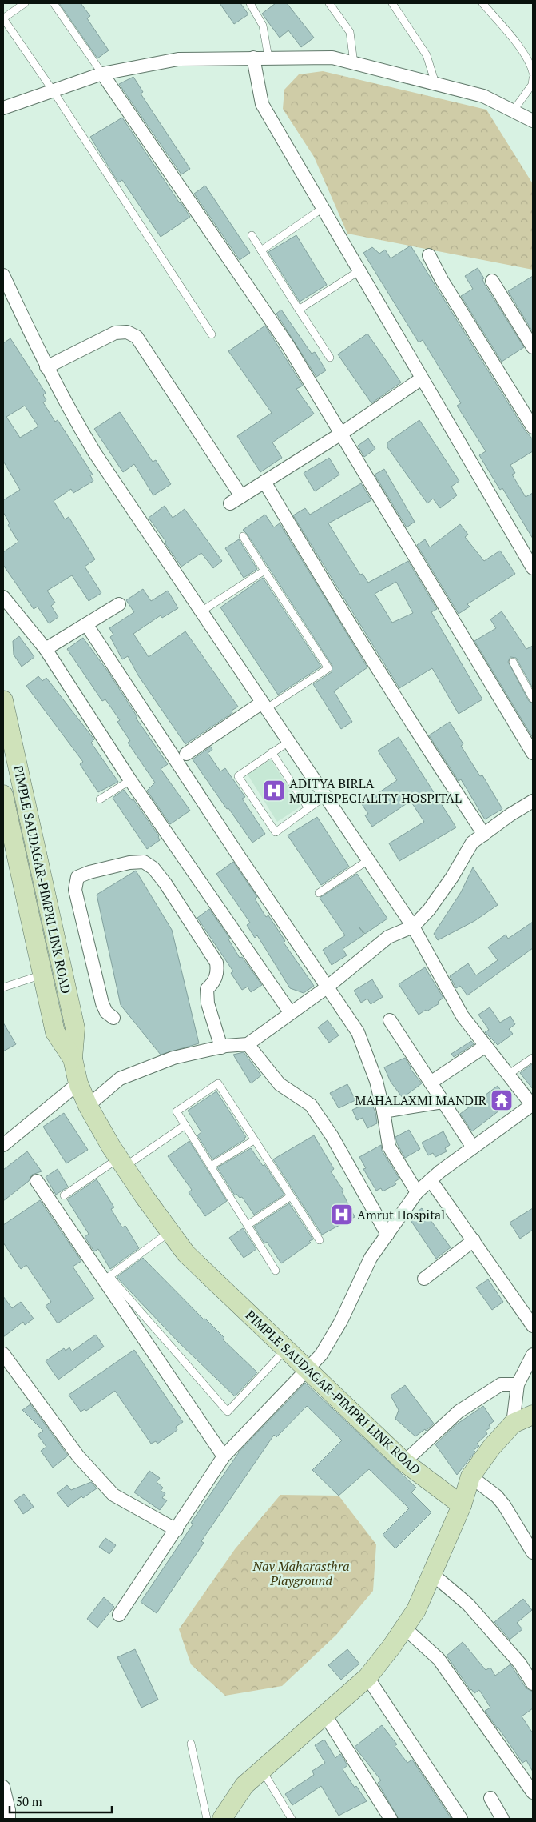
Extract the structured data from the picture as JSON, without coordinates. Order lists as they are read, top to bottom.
{
  "streets": {
    "street": ["PIMPLE SAUDAGAR-PIMPRI LINK ROAD"]
  },
  "parks": ["Nav Maharasthra Playground"],
  "places": {
    "hospital": ["ADITYA BIRLA MULTISPECIALITY HOSPITAL", "Amrut Hospital"],
    "temple": ["MAHALAXMI MANDIR"]
  },
  "scale_bar": "50 m"
}
